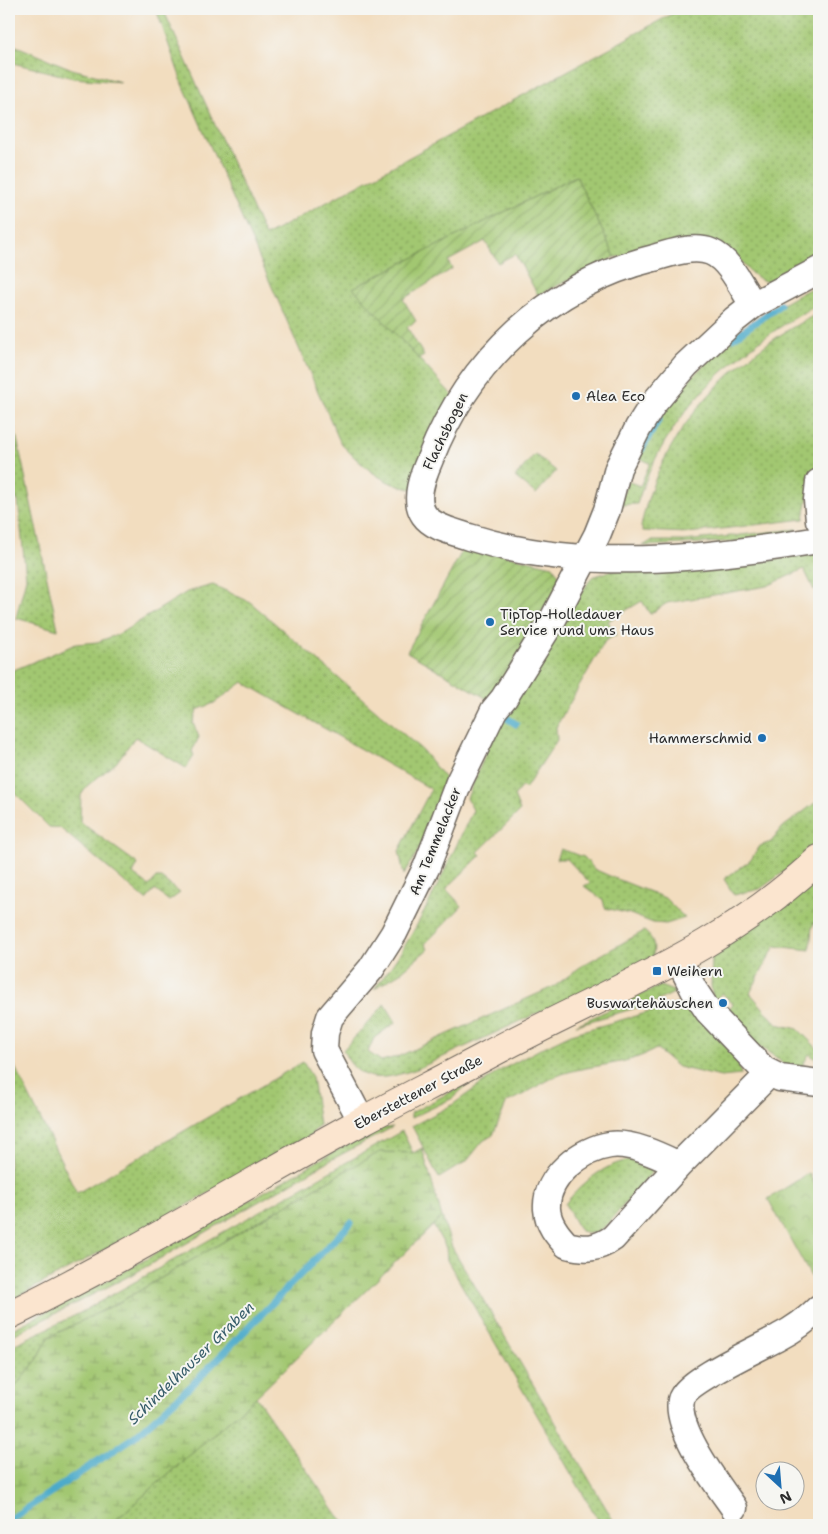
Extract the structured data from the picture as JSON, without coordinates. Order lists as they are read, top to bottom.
{
  "streets": {
    "main road": ["Eberstettener Straße"],
    "street": ["Flachsbogen", "Am Temmelacker"]
  },
  "crossings": [
    ["Flachsbogen", "Am Temmelacker"],
    ["Am Temmelacker", "Eberstettener Straße"]
  ],
  "water": ["Schindelhauser Graben"],
  "places": {
    "other": [
      "Alea Eco",
      "TipTop-Holledauer Service rund ums Haus",
      "Hammerschmid",
      "Buswartehäuschen"
    ],
    "transit": ["Weihern"]
  },
  "north": "bottom right"
}
